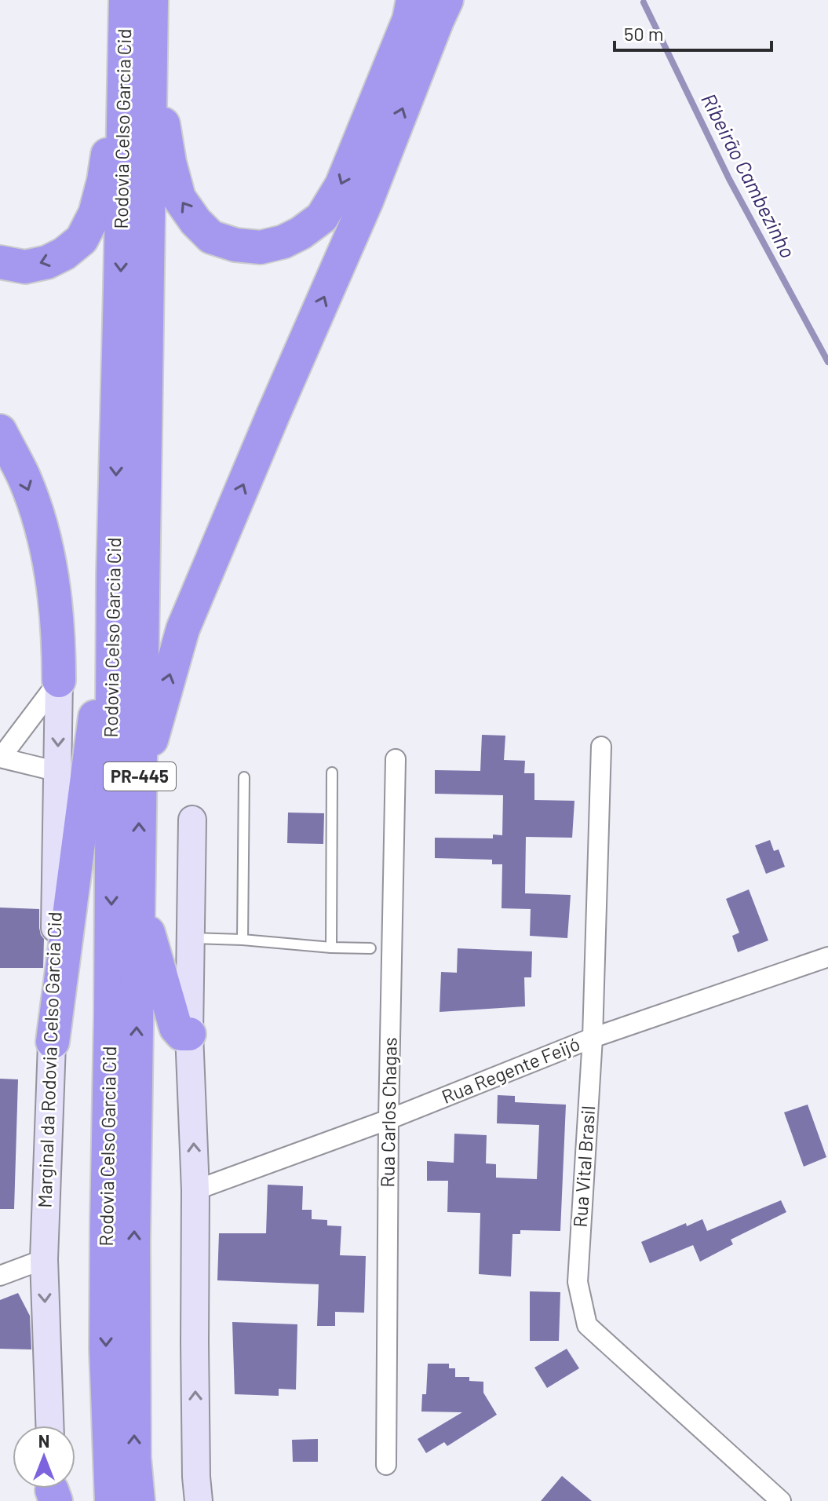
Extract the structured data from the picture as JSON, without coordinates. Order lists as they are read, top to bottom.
{
  "streets": {
    "highway": ["Rodovia Celso Garcia Cid", "PR-445"],
    "street": [
      "Marginal da Rodovia Celso Garcia Cid",
      "Rua Regente Feijó",
      "Rua Carlos Chagas",
      "Rua Vital Brasil"
    ]
  },
  "crossings": [
    ["Rua Regente Feijó", "Rua Carlos Chagas"],
    ["Rua Regente Feijó", "Rua Vital Brasil"]
  ],
  "water": ["Ribeirão Cambezinho"],
  "scale_bar": "50 m",
  "north": "top"
}
